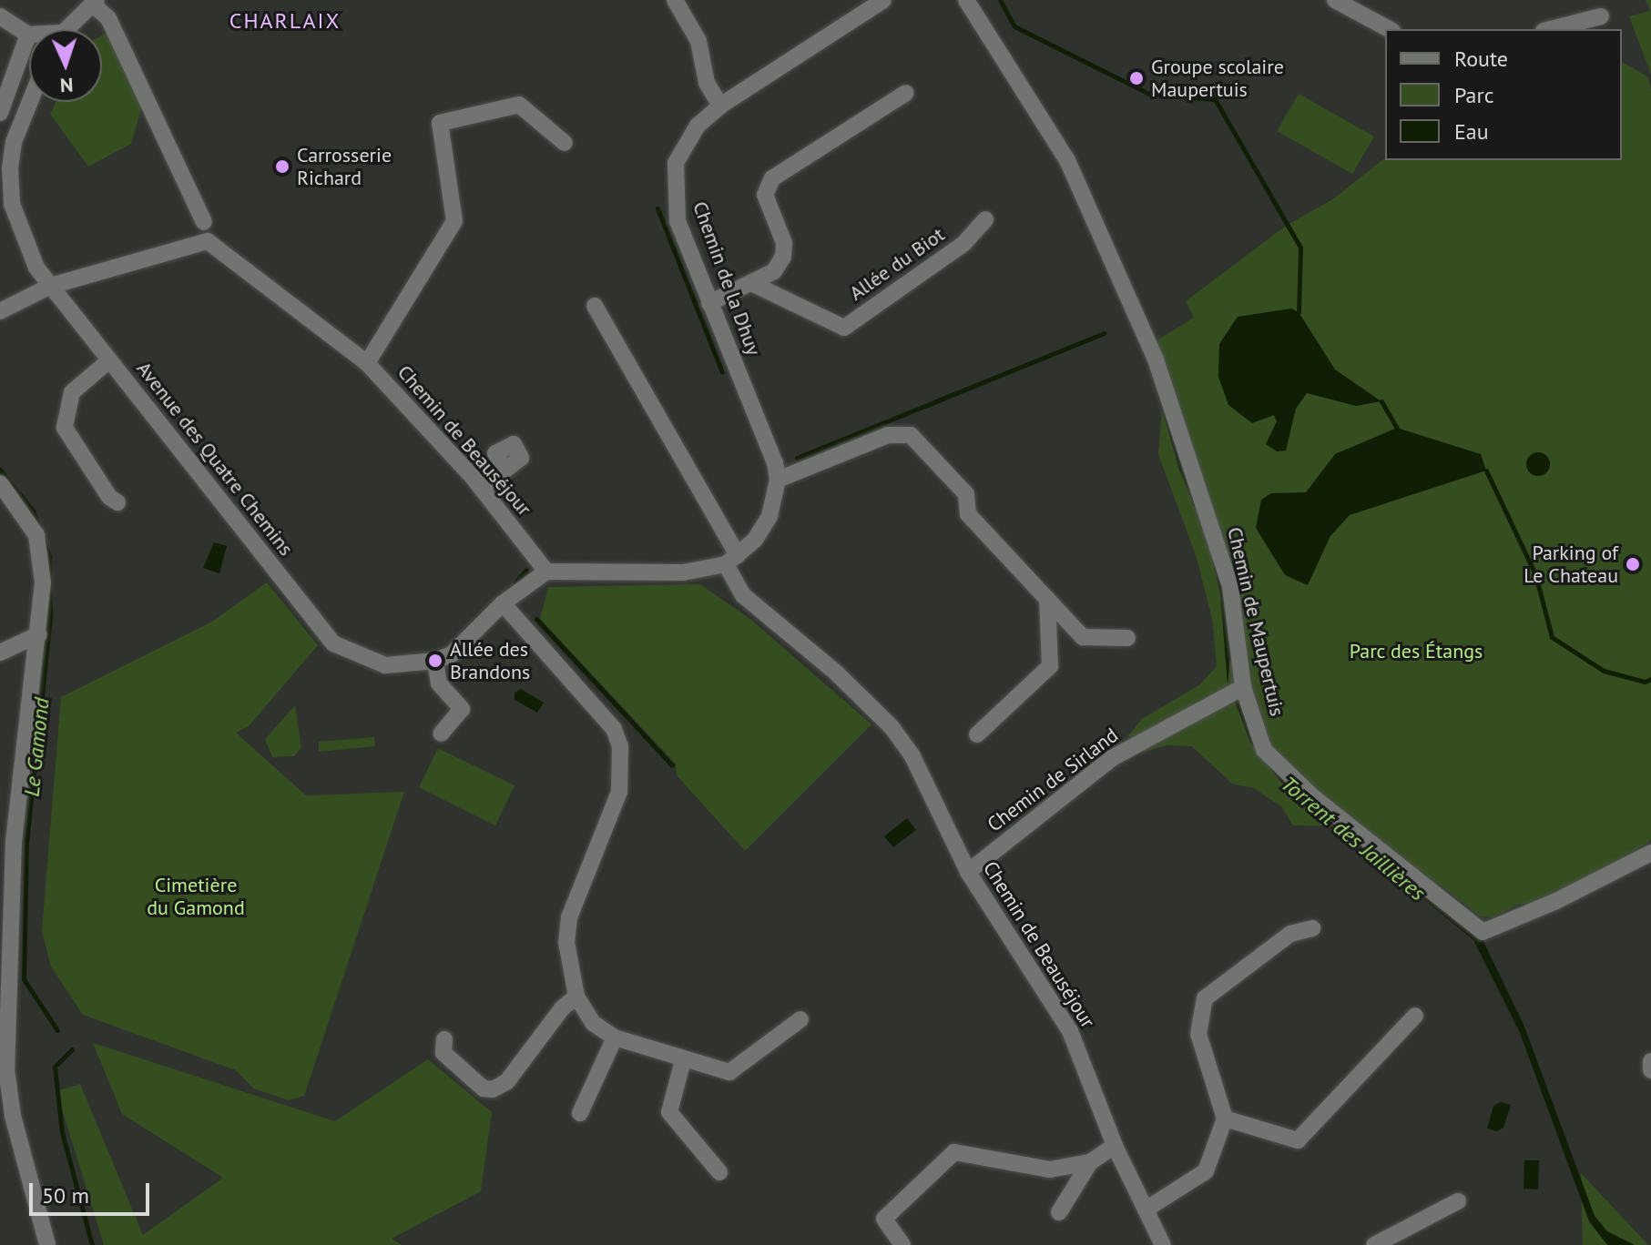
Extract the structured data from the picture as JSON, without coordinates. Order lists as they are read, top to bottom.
{
  "streets": {
    "street": [
      "Allée du Biot",
      "Chemin de la Dhuy",
      "Chemin de Beauséjour",
      "Avenue des Quatre Chemins",
      "Chemin de Maupertuis",
      "Chemin de Sirland"
    ]
  },
  "crossings": [
    ["Chemin de Beauséjour", "Avenue des Quatre Chemins"],
    ["Chemin de Beauséjour", "Chemin de Sirland"],
    ["Chemin de Maupertuis", "Chemin de Sirland"]
  ],
  "districts": ["CHARLAIX"],
  "water": ["Le Gamond", "Torrent des Jaillières"],
  "parks": ["Parc des Étangs", "Cimetière du Gamond"],
  "places": [
    "Groupe scolaire Maupertuis",
    "Carrosserie Richard",
    "Parking of Le Chateau",
    "Allée des Brandons"
  ],
  "legend": ["Route", "Parc", "Eau"],
  "scale_bar": "50 m",
  "north": "bottom"
}
